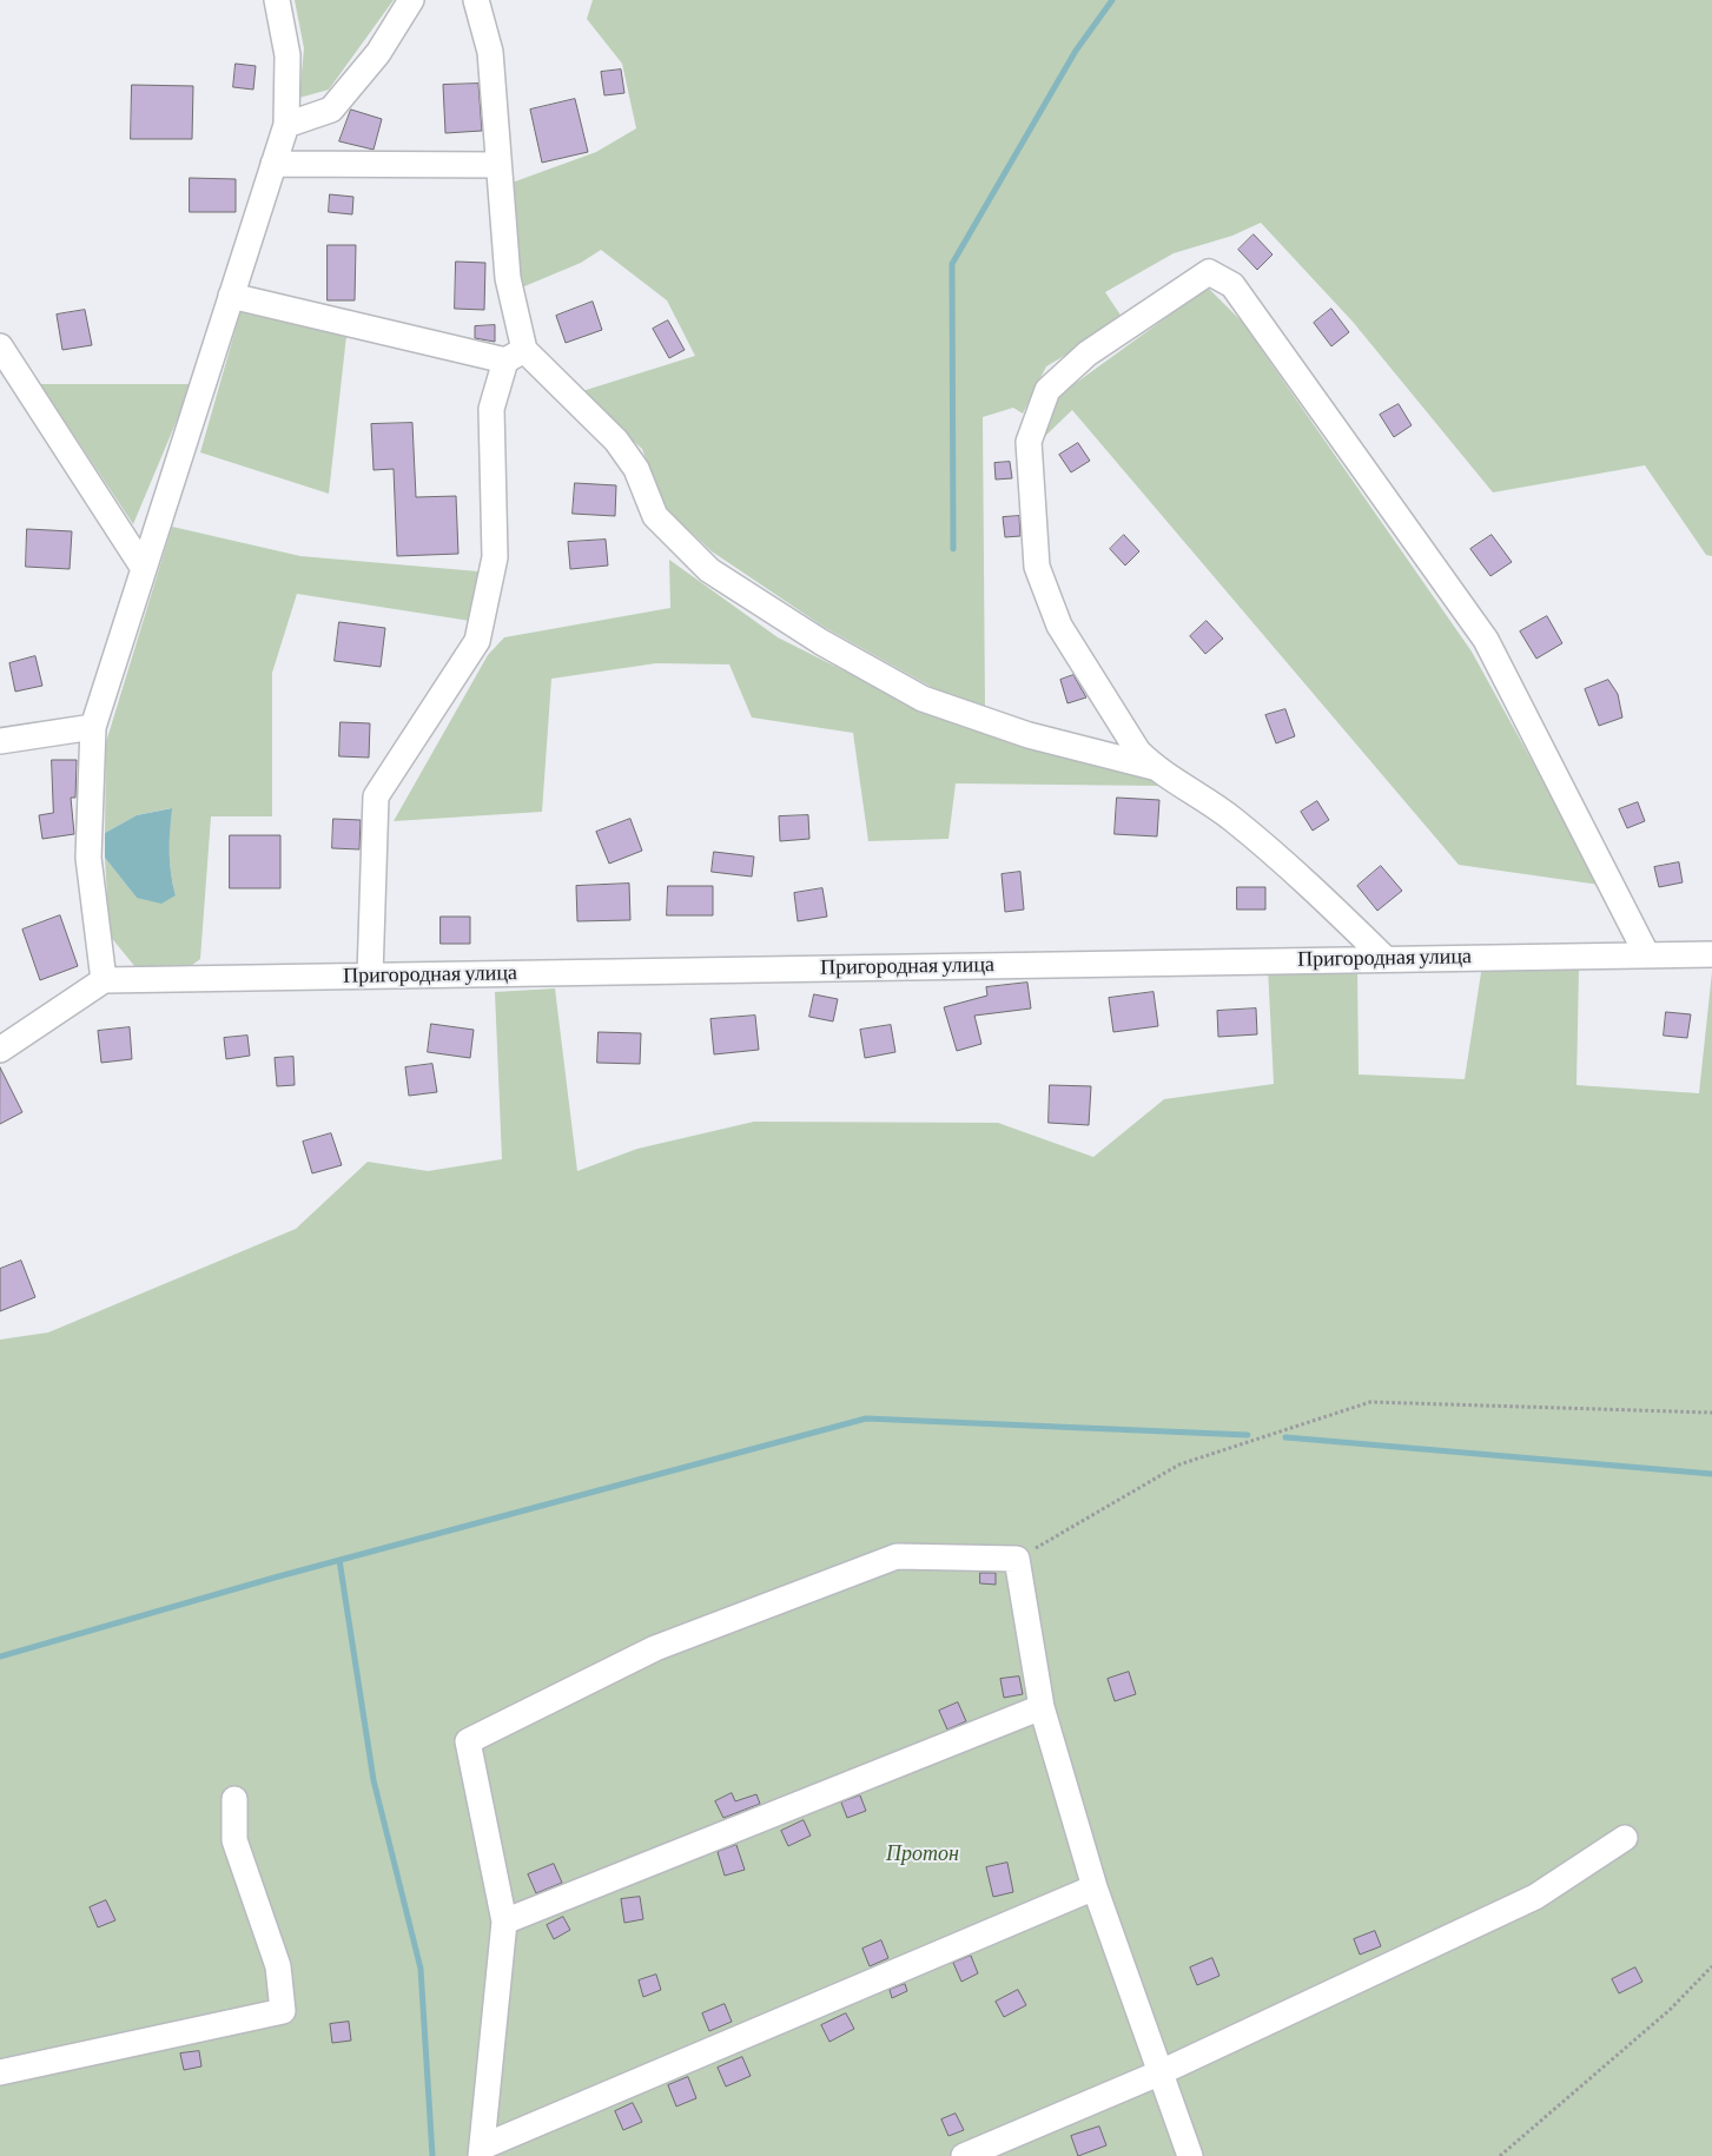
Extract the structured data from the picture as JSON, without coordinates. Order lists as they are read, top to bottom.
{
  "streets": {
    "street": ["Пригородная улица"]
  },
  "parks": ["Протон"]
}
